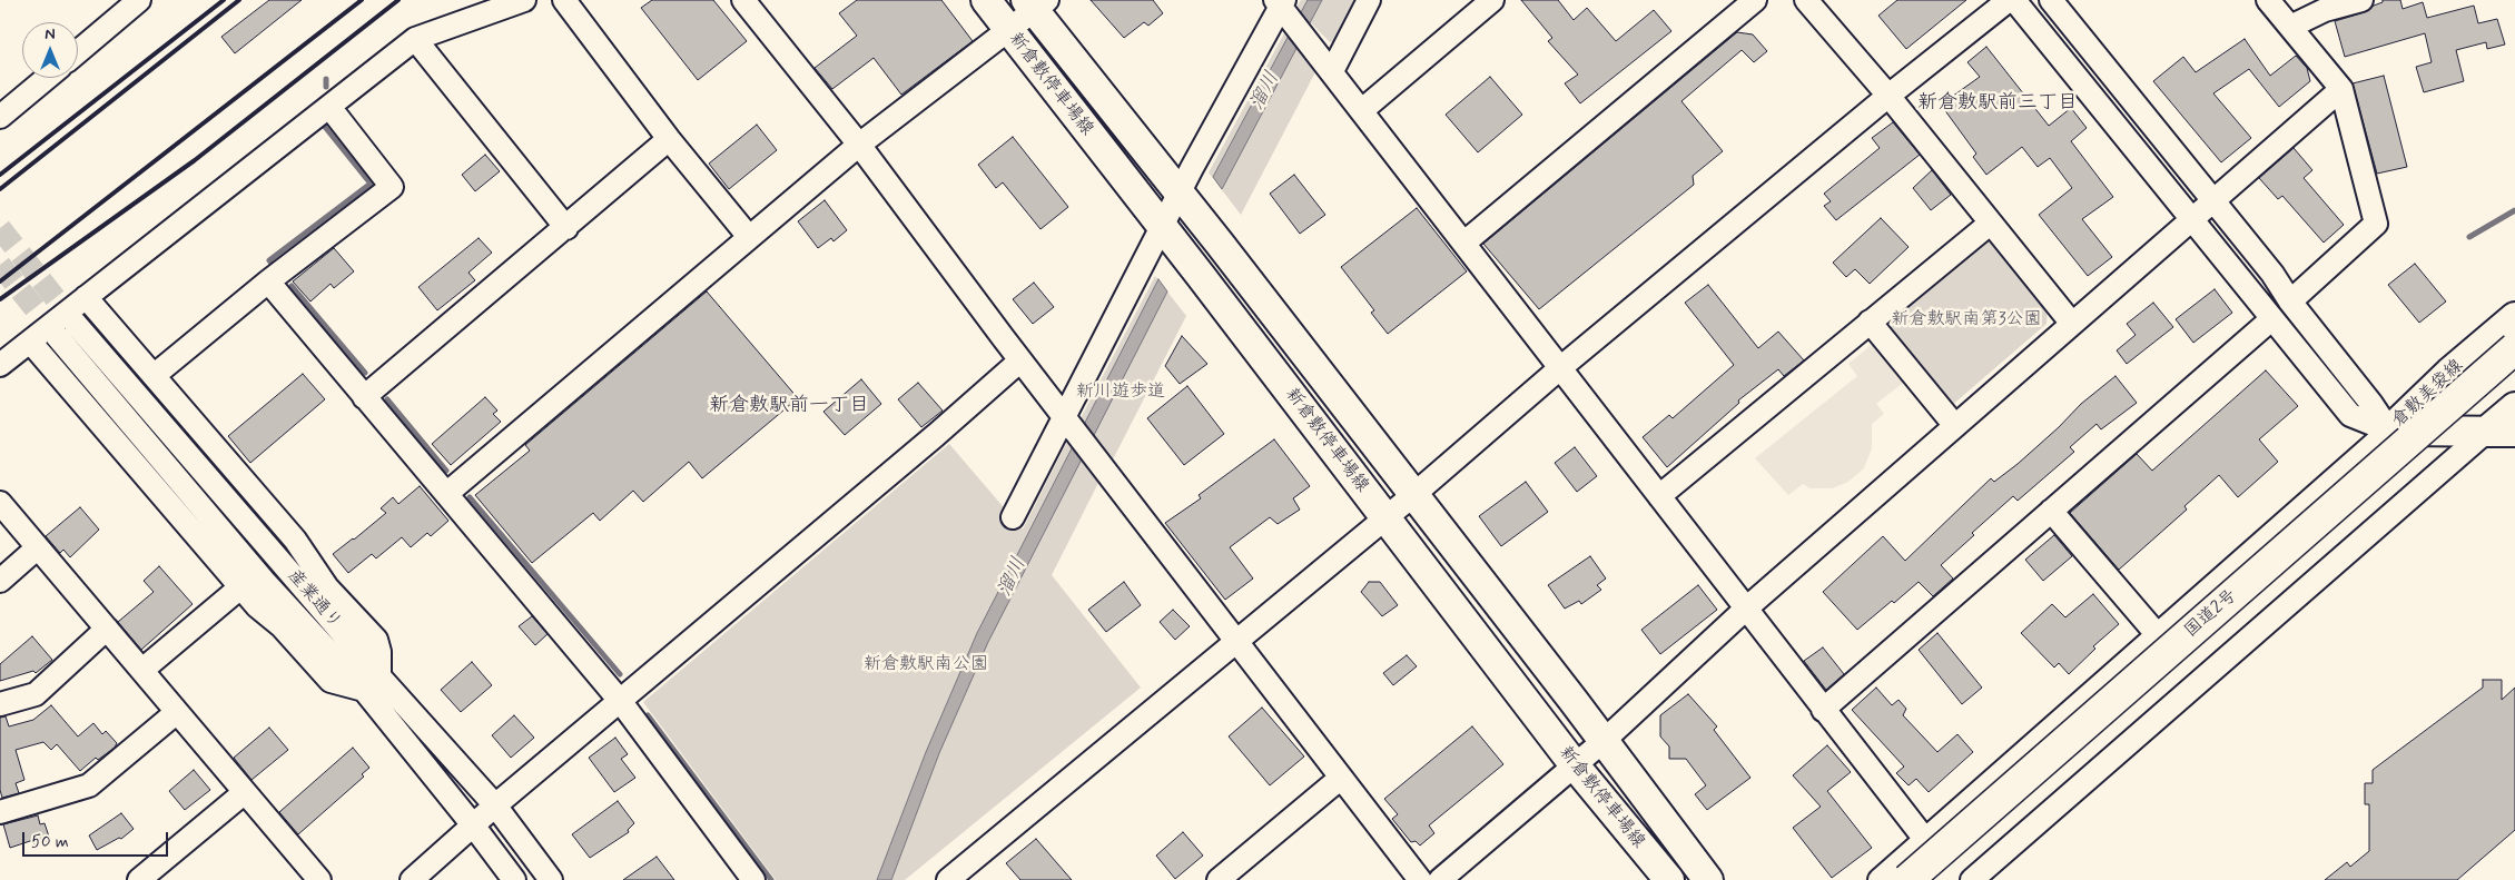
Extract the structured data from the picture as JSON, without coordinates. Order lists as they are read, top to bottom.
{
  "streets": {
    "highway": ["国道2号"],
    "main road": ["新倉敷停車場線", "倉敷美袋線"],
    "street": ["産業通り"]
  },
  "districts": ["新倉敷駅前三丁目", "新倉敷駅前一丁目"],
  "water": ["溜川"],
  "parks": ["新倉敷駅南第3公園", "新川遊歩道", "新倉敷駅南公園"],
  "scale_bar": "50 m",
  "north": "top"
}
